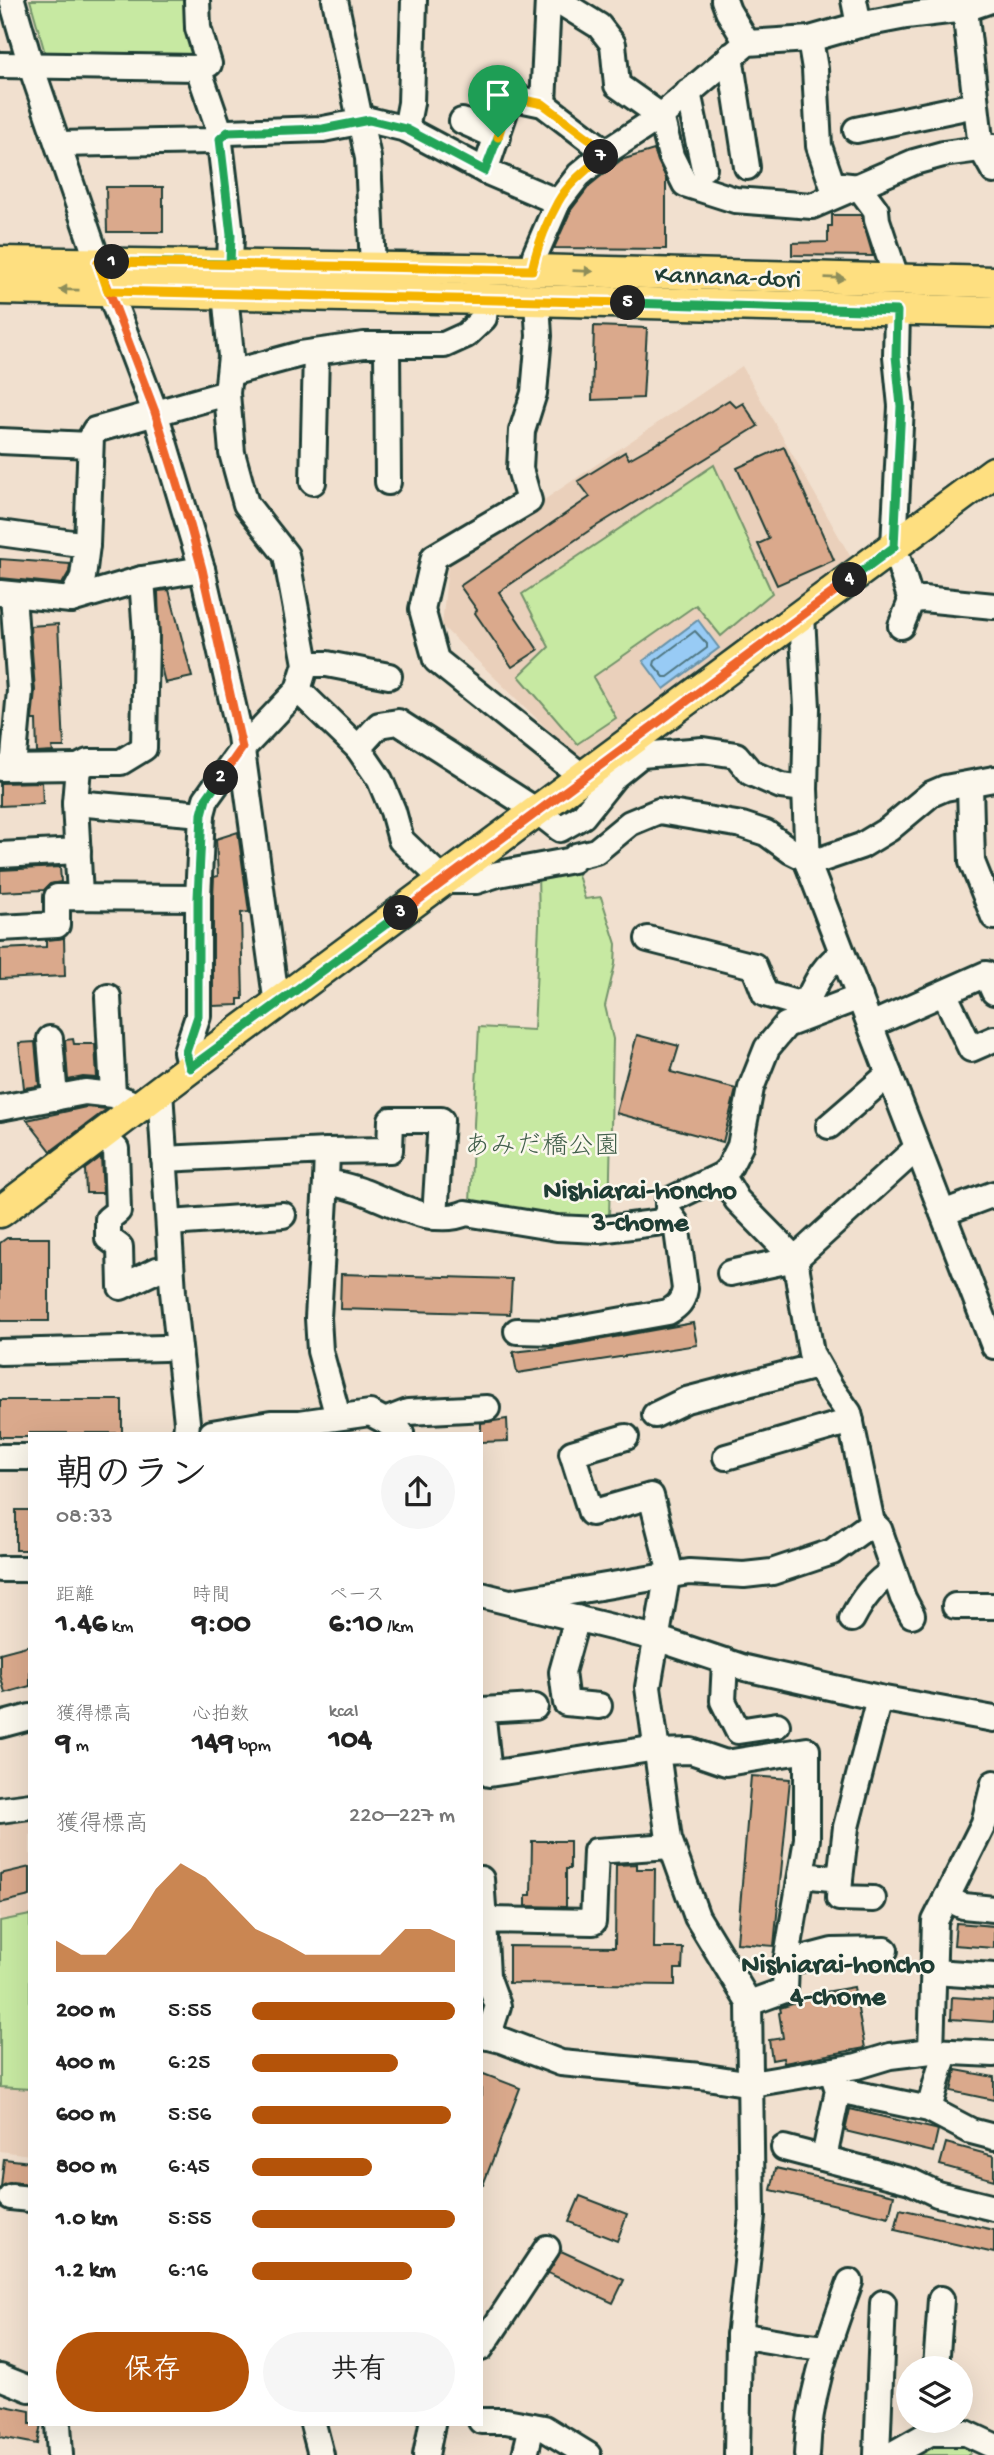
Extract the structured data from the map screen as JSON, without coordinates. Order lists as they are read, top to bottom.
{
  "streets": {
    "main road": ["Kannana-dori"]
  },
  "districts": ["Nishiarai-honcho 3-chome", "Nishiarai-honcho 4-chome"],
  "parks": ["あみだ橋公園"],
  "page": {
    "pins": [
      "7",
      "1",
      "5",
      "4",
      "2",
      "3"
    ],
    "heading": ["朝のラン", "08:33"],
    "stats": [
      ["距離", "1.46 km"],
      ["時間", "9:00"],
      ["ペース", "6:10 /km"],
      ["獲得標高", "9 m"],
      ["心拍数", "149 bpm"],
      ["kcal", "104"]
    ],
    "chart": ["獲得標高", "220–227 m"],
    "list": [
      {
        "name": "200 m",
        "note": "5:55"
      },
      {
        "name": "400 m",
        "note": "6:25"
      },
      {
        "name": "600 m",
        "note": "5:56"
      },
      {
        "name": "800 m",
        "note": "6:45"
      },
      {
        "name": "1.0 km",
        "note": "5:55"
      },
      {
        "name": "1.2 km",
        "note": "6:16"
      }
    ],
    "buttons": ["保存", "共有"]
  }
}
